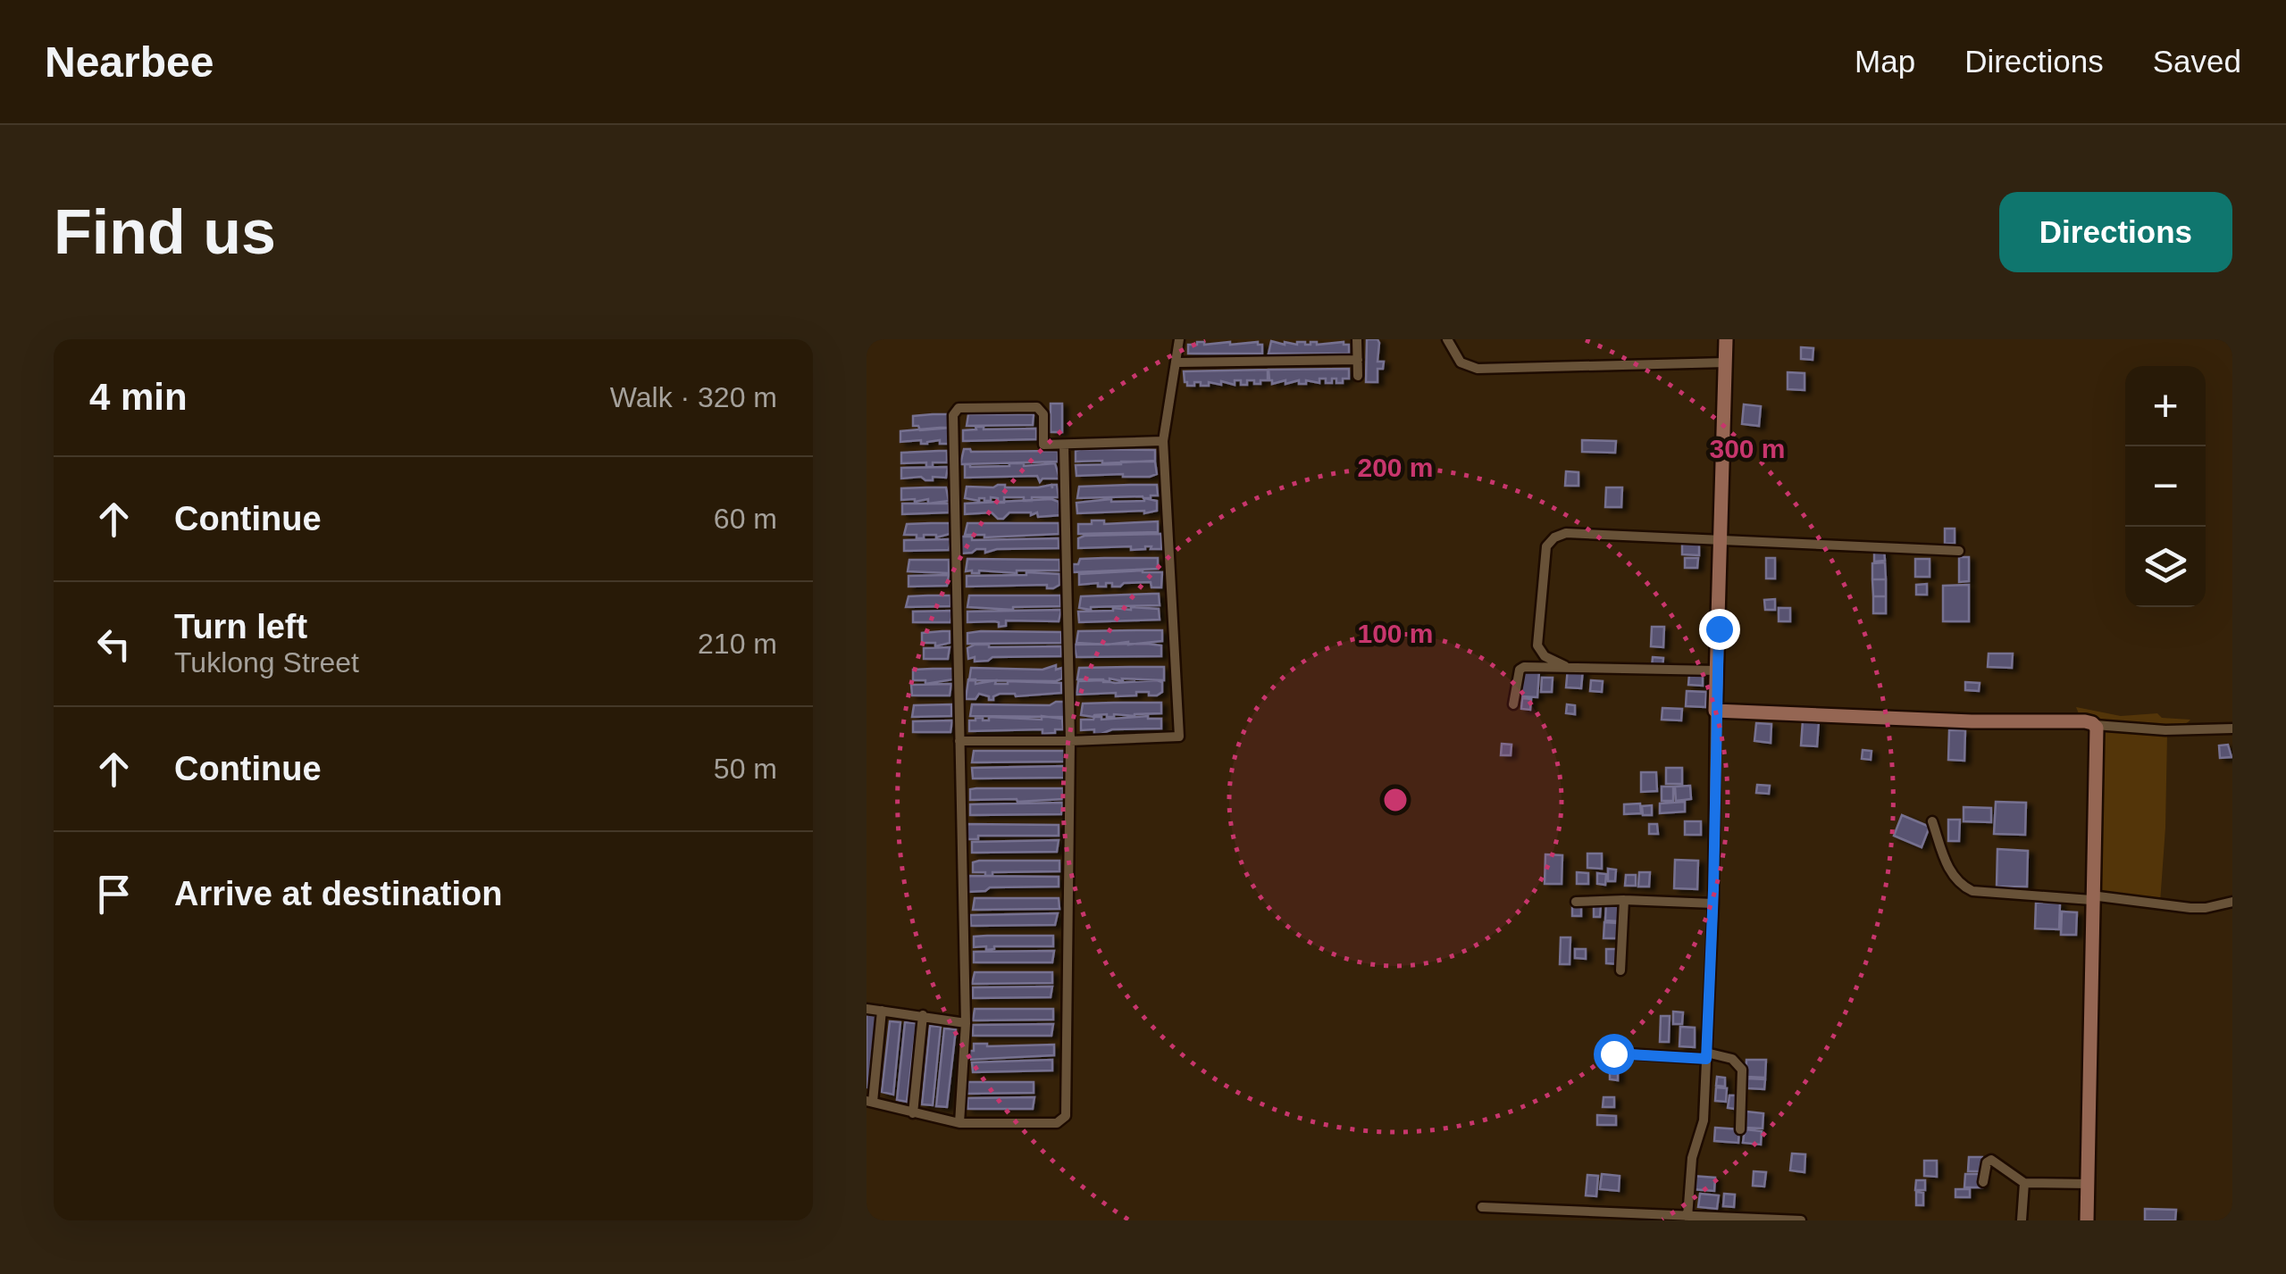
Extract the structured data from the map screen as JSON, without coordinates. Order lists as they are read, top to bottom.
{
  "page": {
    "header": "Nearbee",
    "nav": ["Map", "Directions", "Saved"],
    "buttons": "Directions",
    "title": "Find us",
    "heading": ["4 min", "Walk · 320 m"],
    "map_buttons": ["+", "−"],
    "list": [
      ["Continue", "60 m"],
      ["Turn left", "Tuklong Street", "210 m"],
      ["Continue", "50 m"],
      "Arrive at destination"
    ]
  },
  "rings": ["300 m", "200 m", "100 m"]
}
